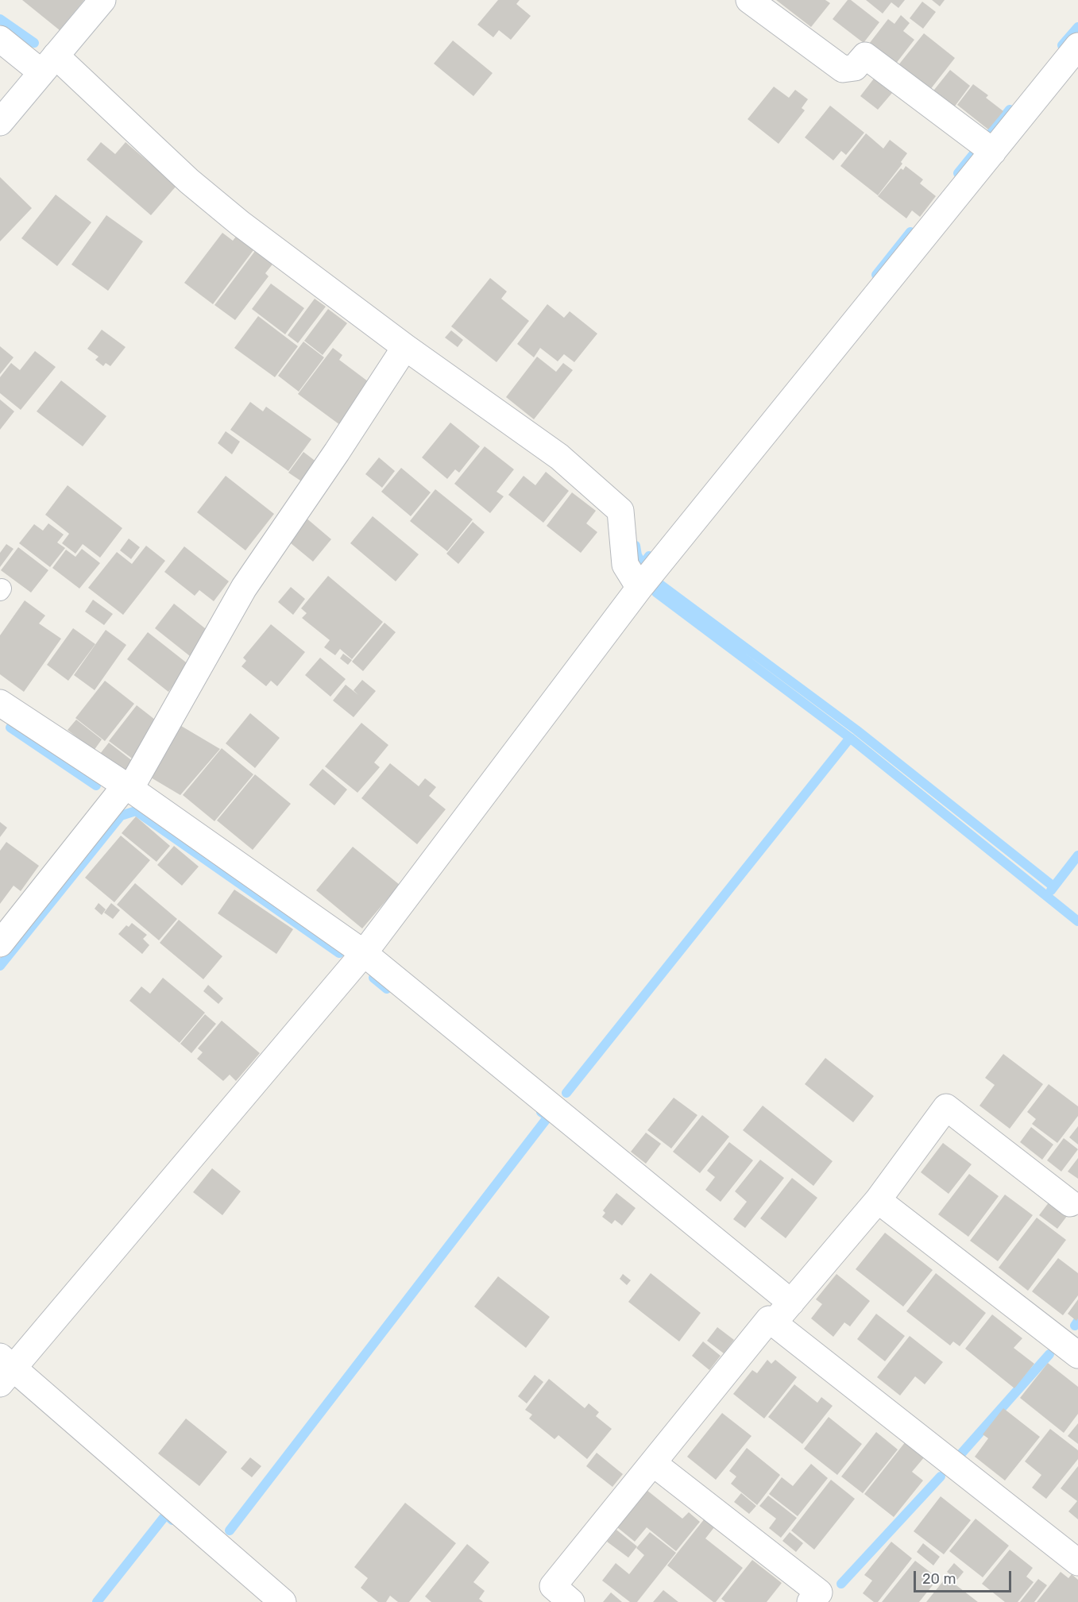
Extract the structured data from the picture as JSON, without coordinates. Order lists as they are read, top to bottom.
{
  "scale_bar": "20 m"
}
